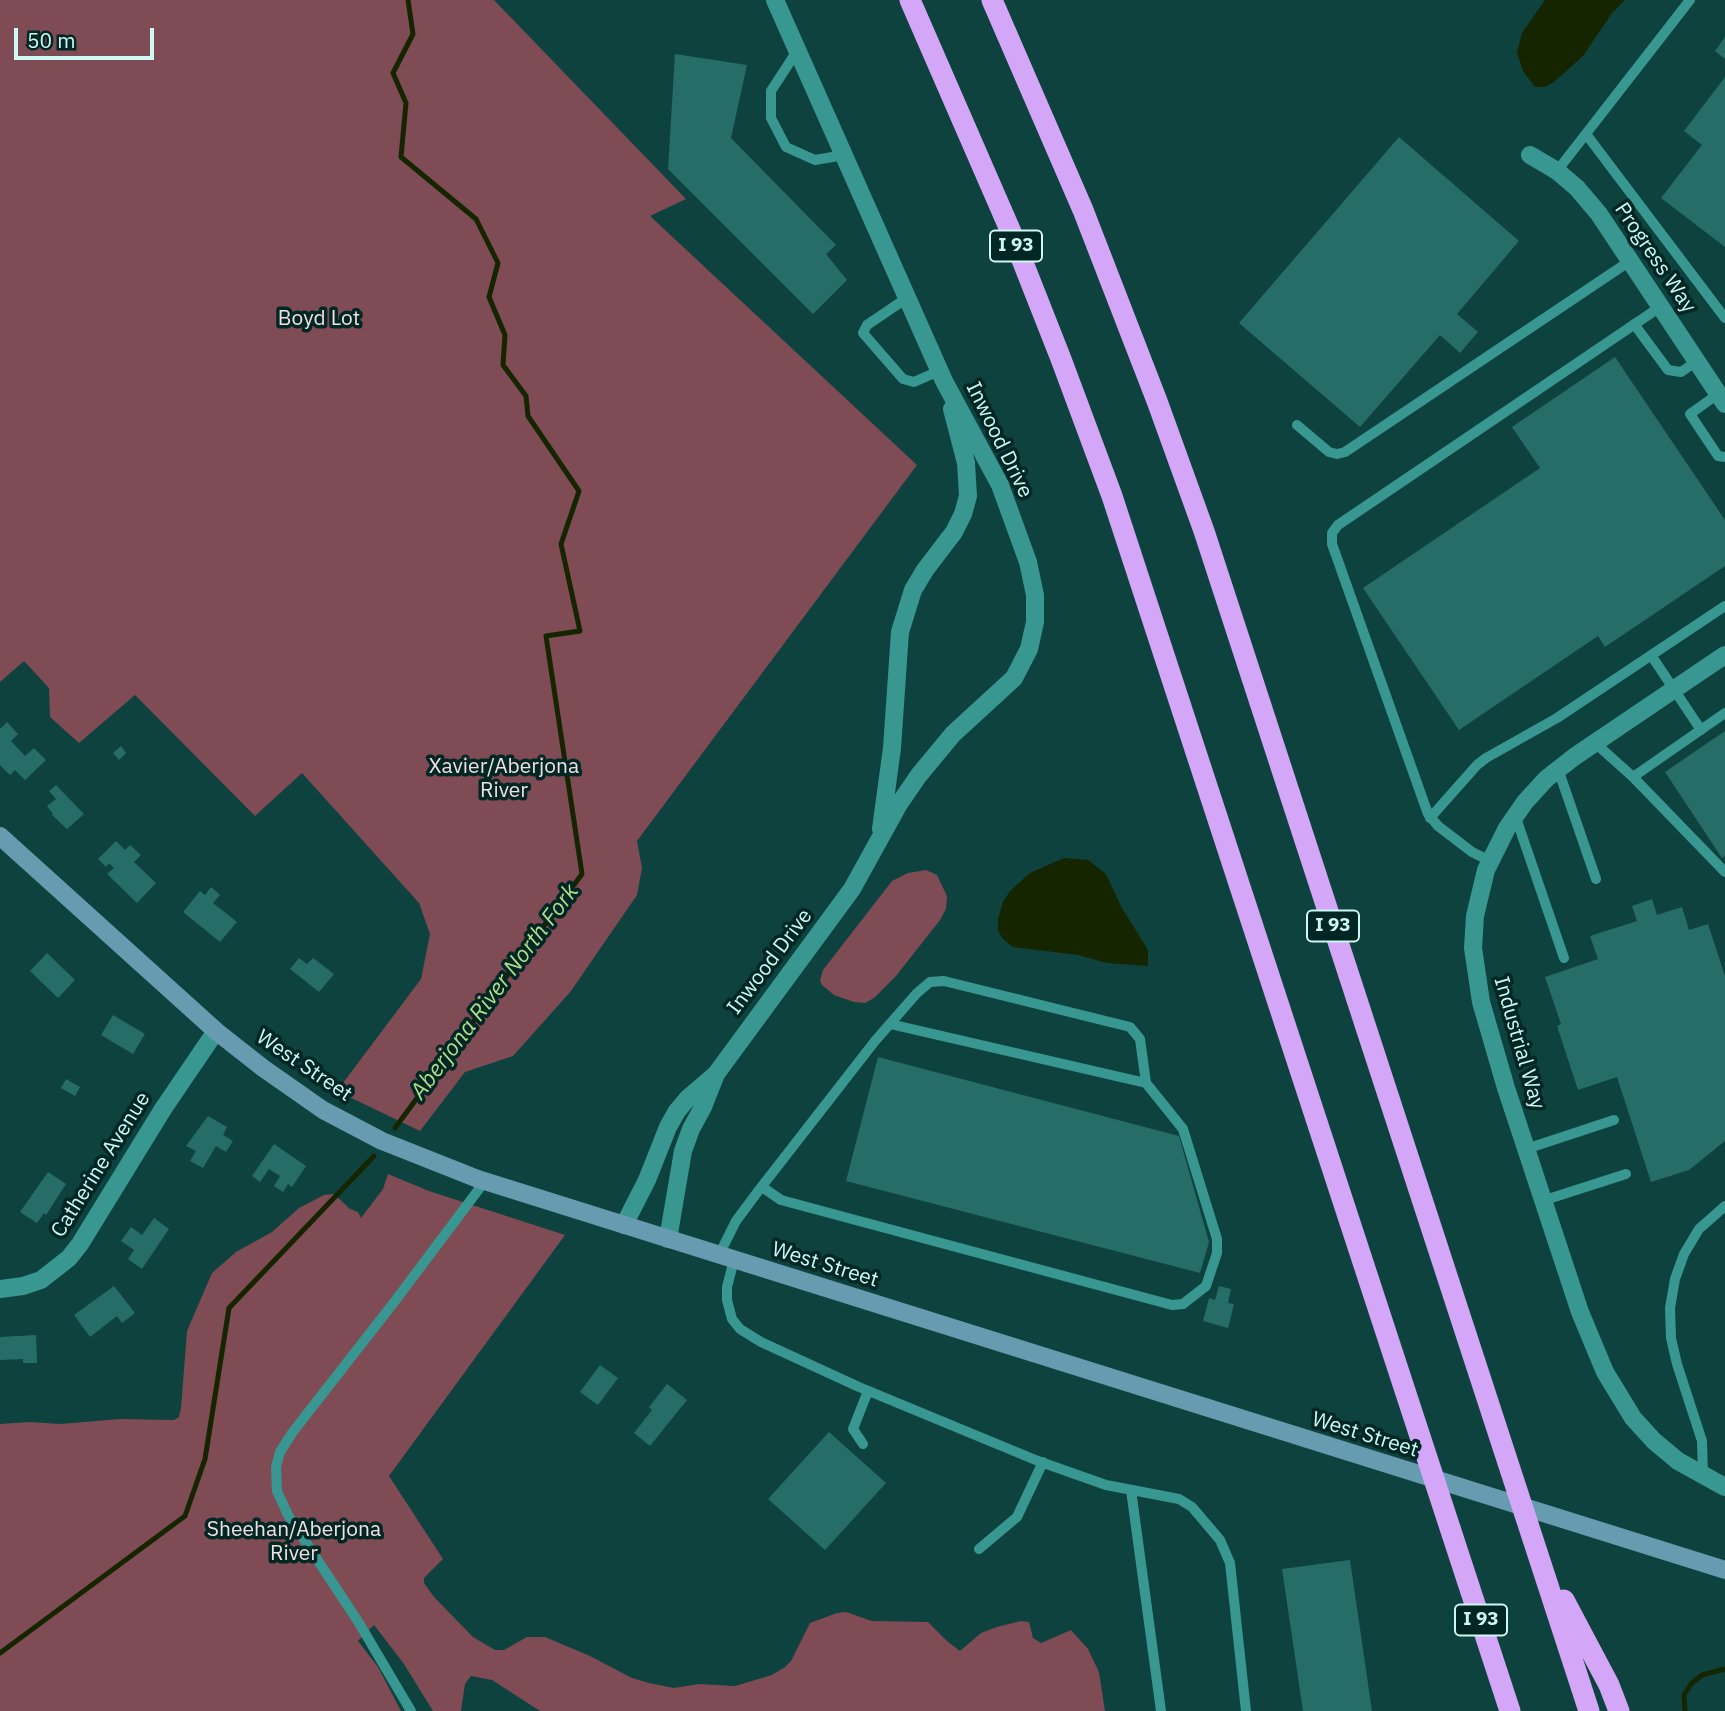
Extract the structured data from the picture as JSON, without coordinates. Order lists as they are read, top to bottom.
{
  "streets": {
    "highway": ["I 93"],
    "main road": ["West Street"],
    "street": [
      "Progress Way",
      "Inwood Drive",
      "Industrial Way",
      "Catherine Avenue"
    ]
  },
  "crossings": [
    ["Inwood Drive", "West Street"],
    ["West Street", "Catherine Avenue"]
  ],
  "water": ["Aberjona River North Fork"],
  "parks": ["Boyd Lot", "Xavier/Aberjona River", "Sheehan/Aberjona River"],
  "scale_bar": "50 m"
}
